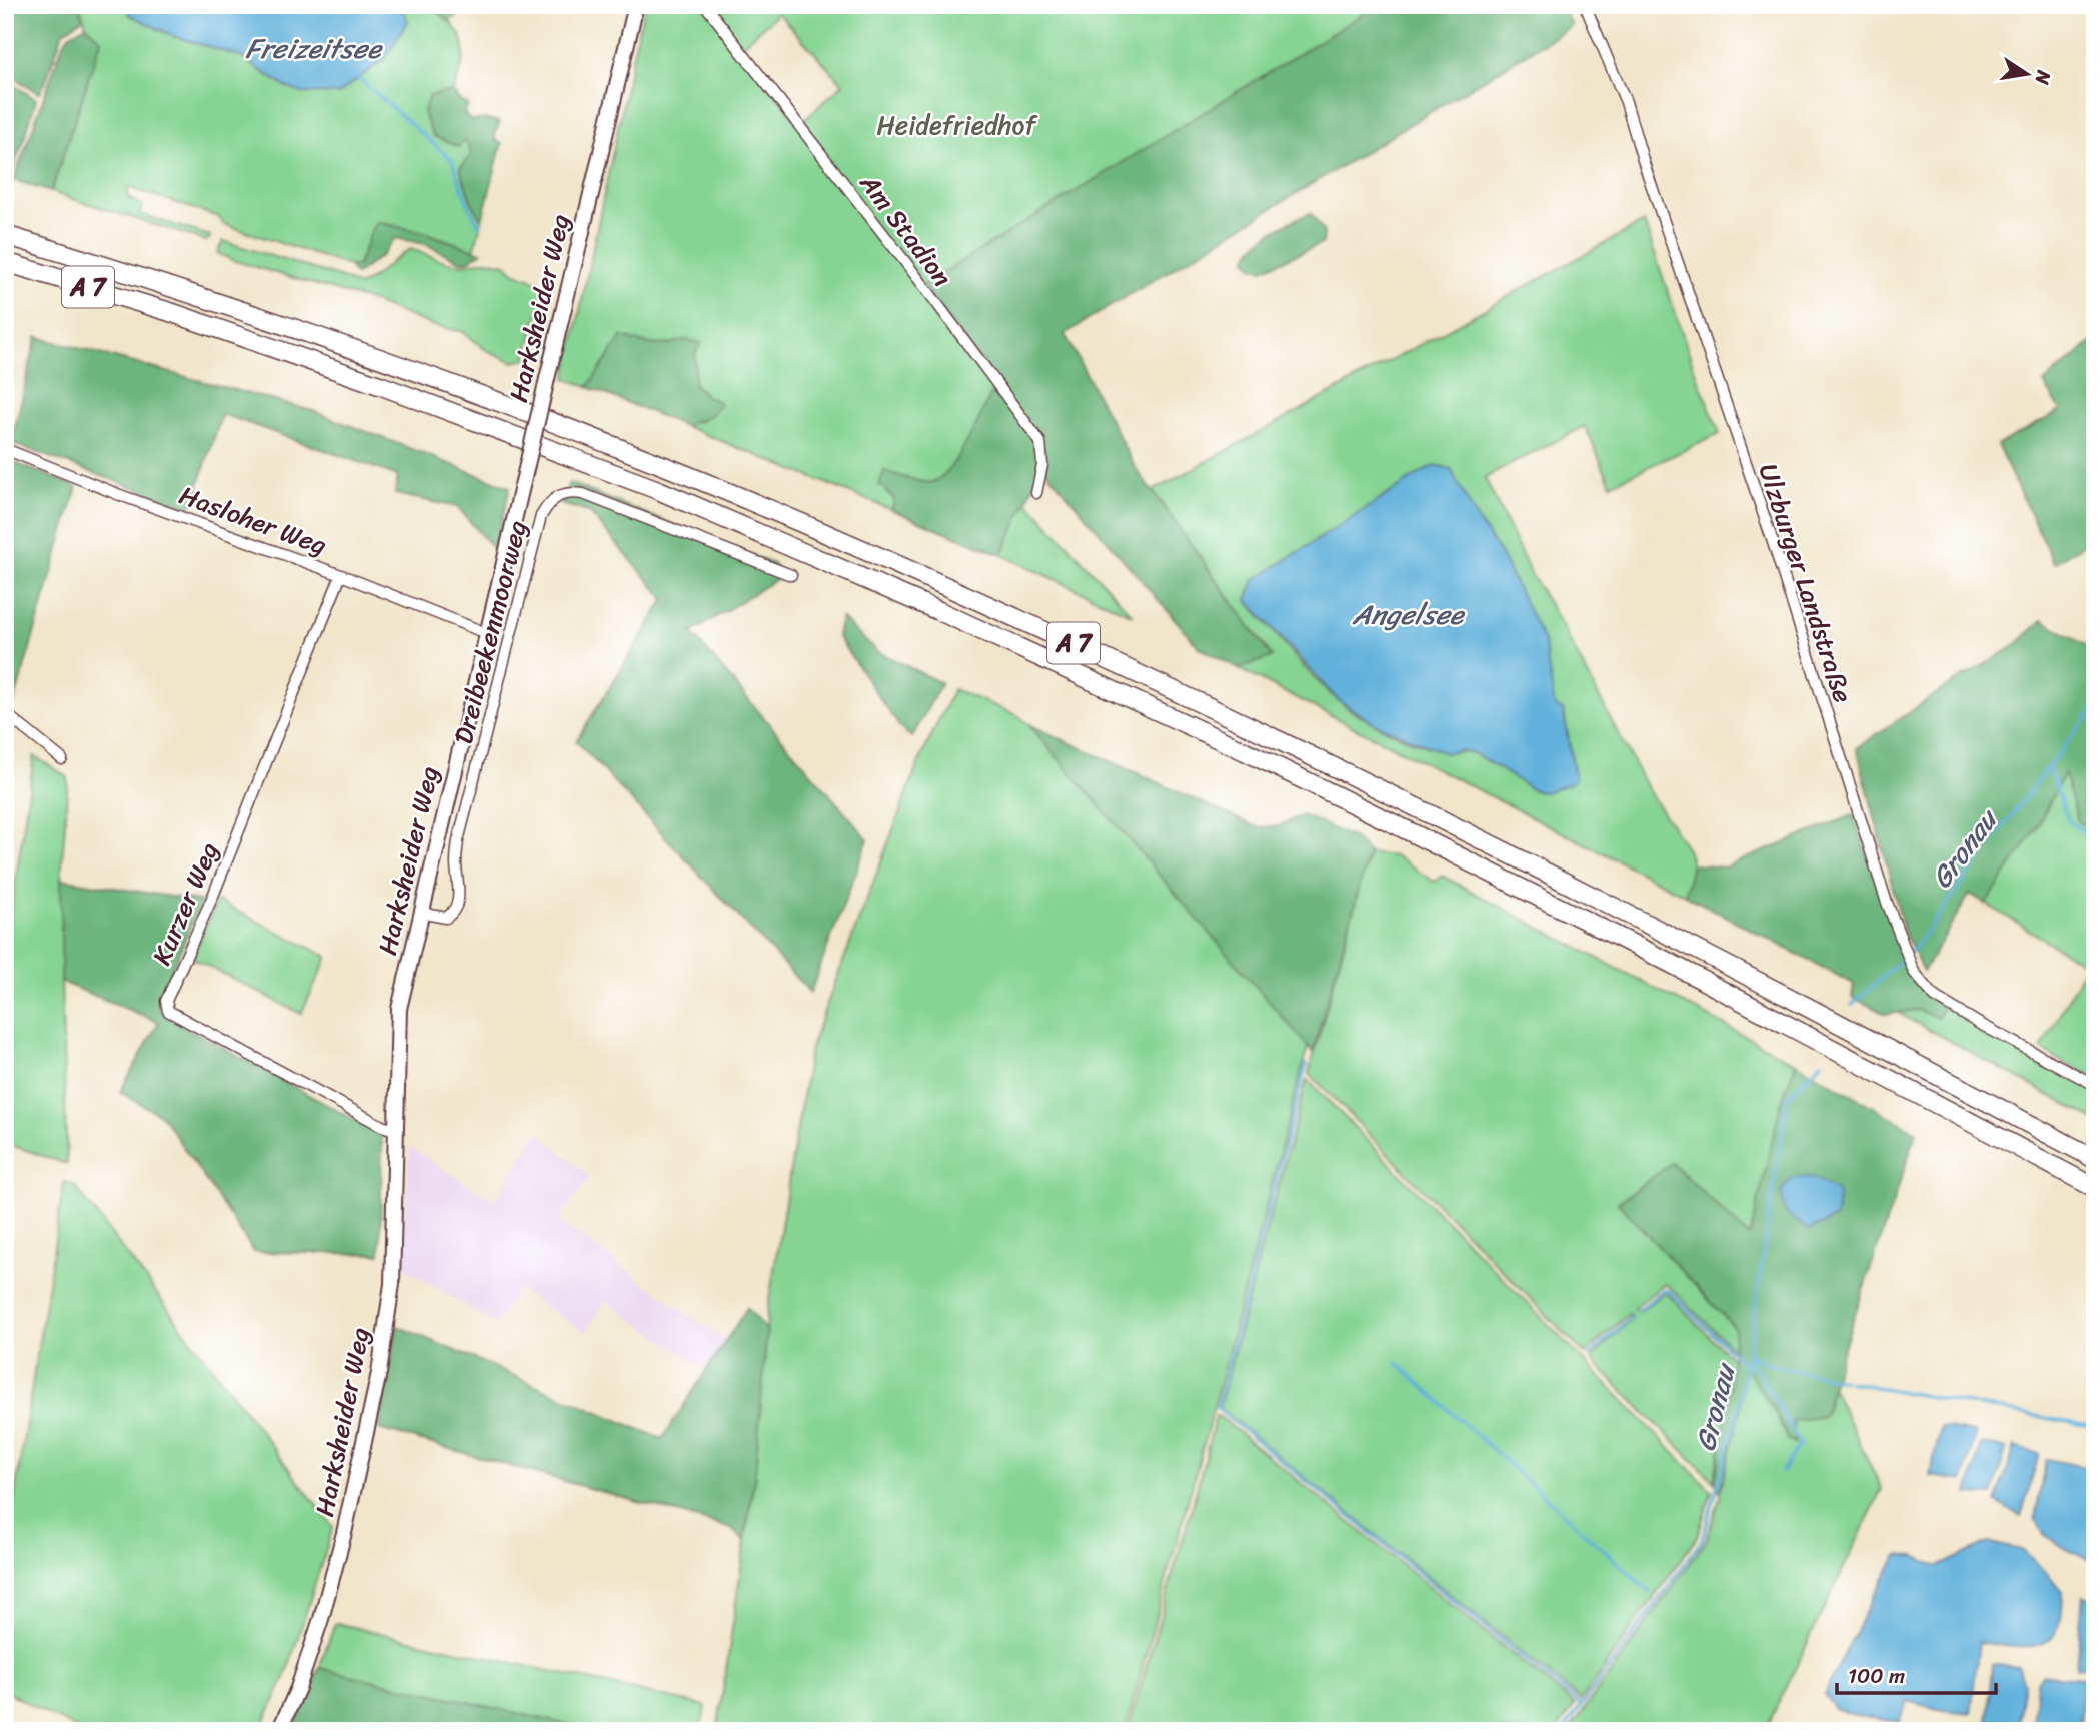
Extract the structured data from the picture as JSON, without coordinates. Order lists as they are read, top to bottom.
{
  "streets": {
    "highway": ["A 7"],
    "main road": ["Harksheider Weg"],
    "street": [
      "Am Stadion",
      "Hasloher Weg",
      "Ulzburger Landstraße",
      "Dreibeekenmoorweg",
      "Kurzer Weg"
    ]
  },
  "crossings": [
    ["Harksheider Weg", "Hasloher Weg"],
    ["Harksheider Weg", "Dreibeekenmoorweg"],
    ["Harksheider Weg", "Kurzer Weg"],
    ["Hasloher Weg", "Kurzer Weg"]
  ],
  "water": ["Freizeitsee", "Angelsee", "Gronau"],
  "parks": ["Heidefriedhof"],
  "scale_bar": "100 m",
  "north": "right"
}
